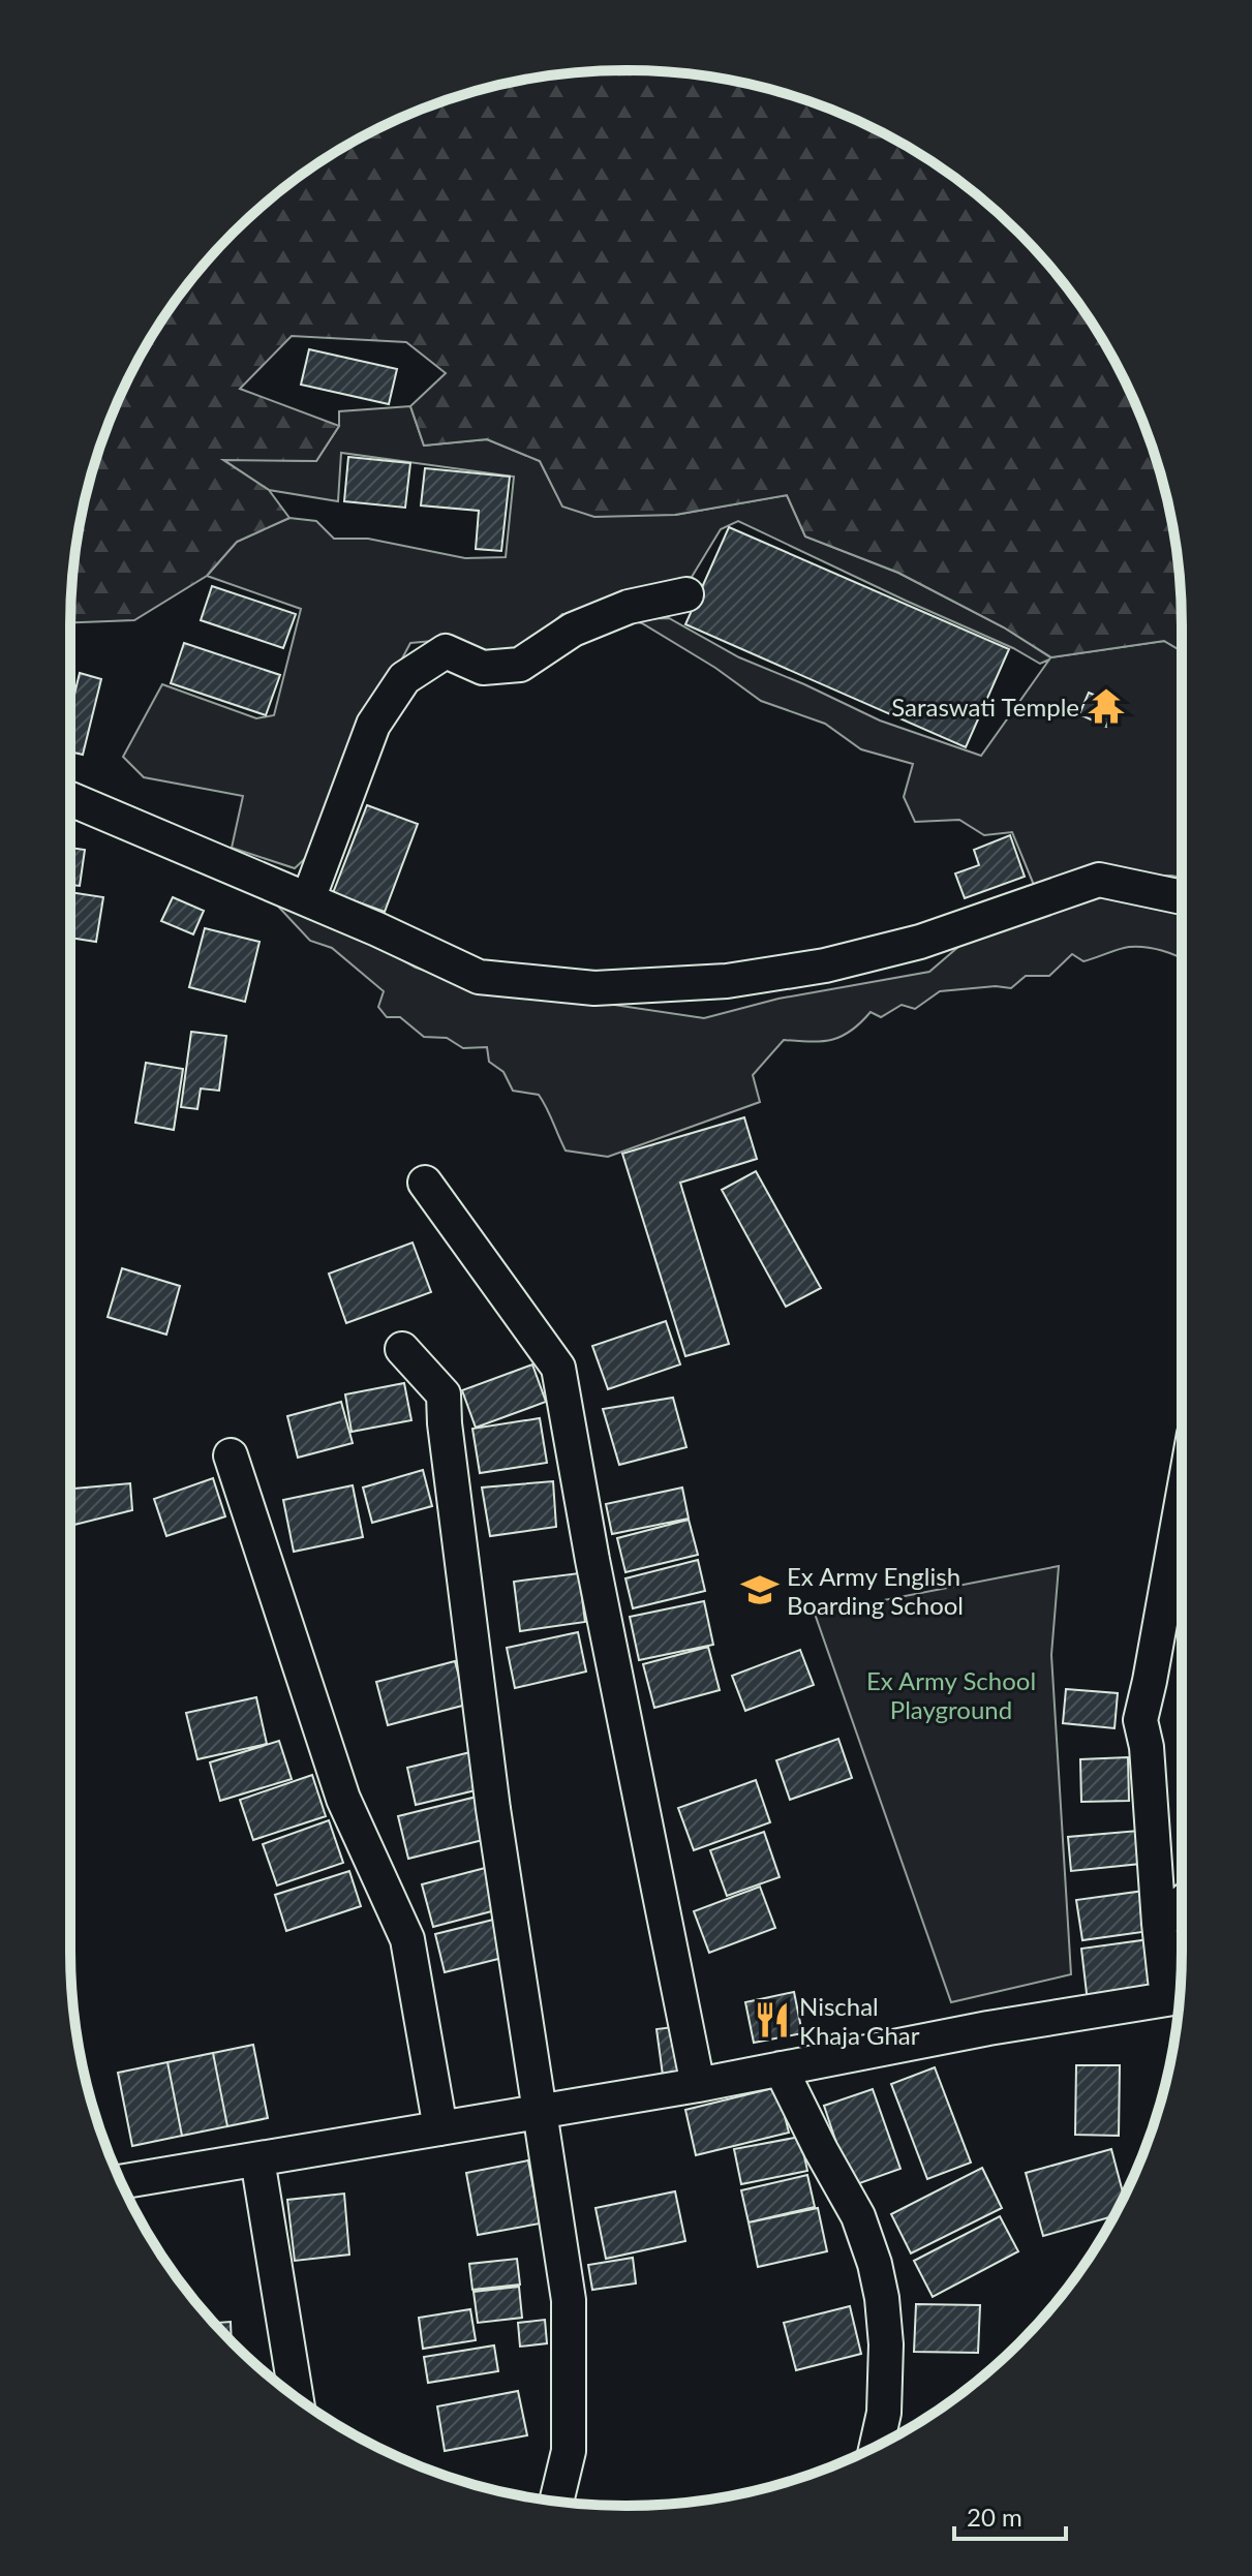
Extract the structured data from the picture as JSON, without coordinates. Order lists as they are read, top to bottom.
{
  "parks": ["Ex Army School Playground"],
  "places": {
    "temple": ["Saraswati Temple"],
    "school or university": ["Ex Army English Boarding School"],
    "restaurant": ["Nischal Khaja Ghar"]
  },
  "scale_bar": "20 m"
}
